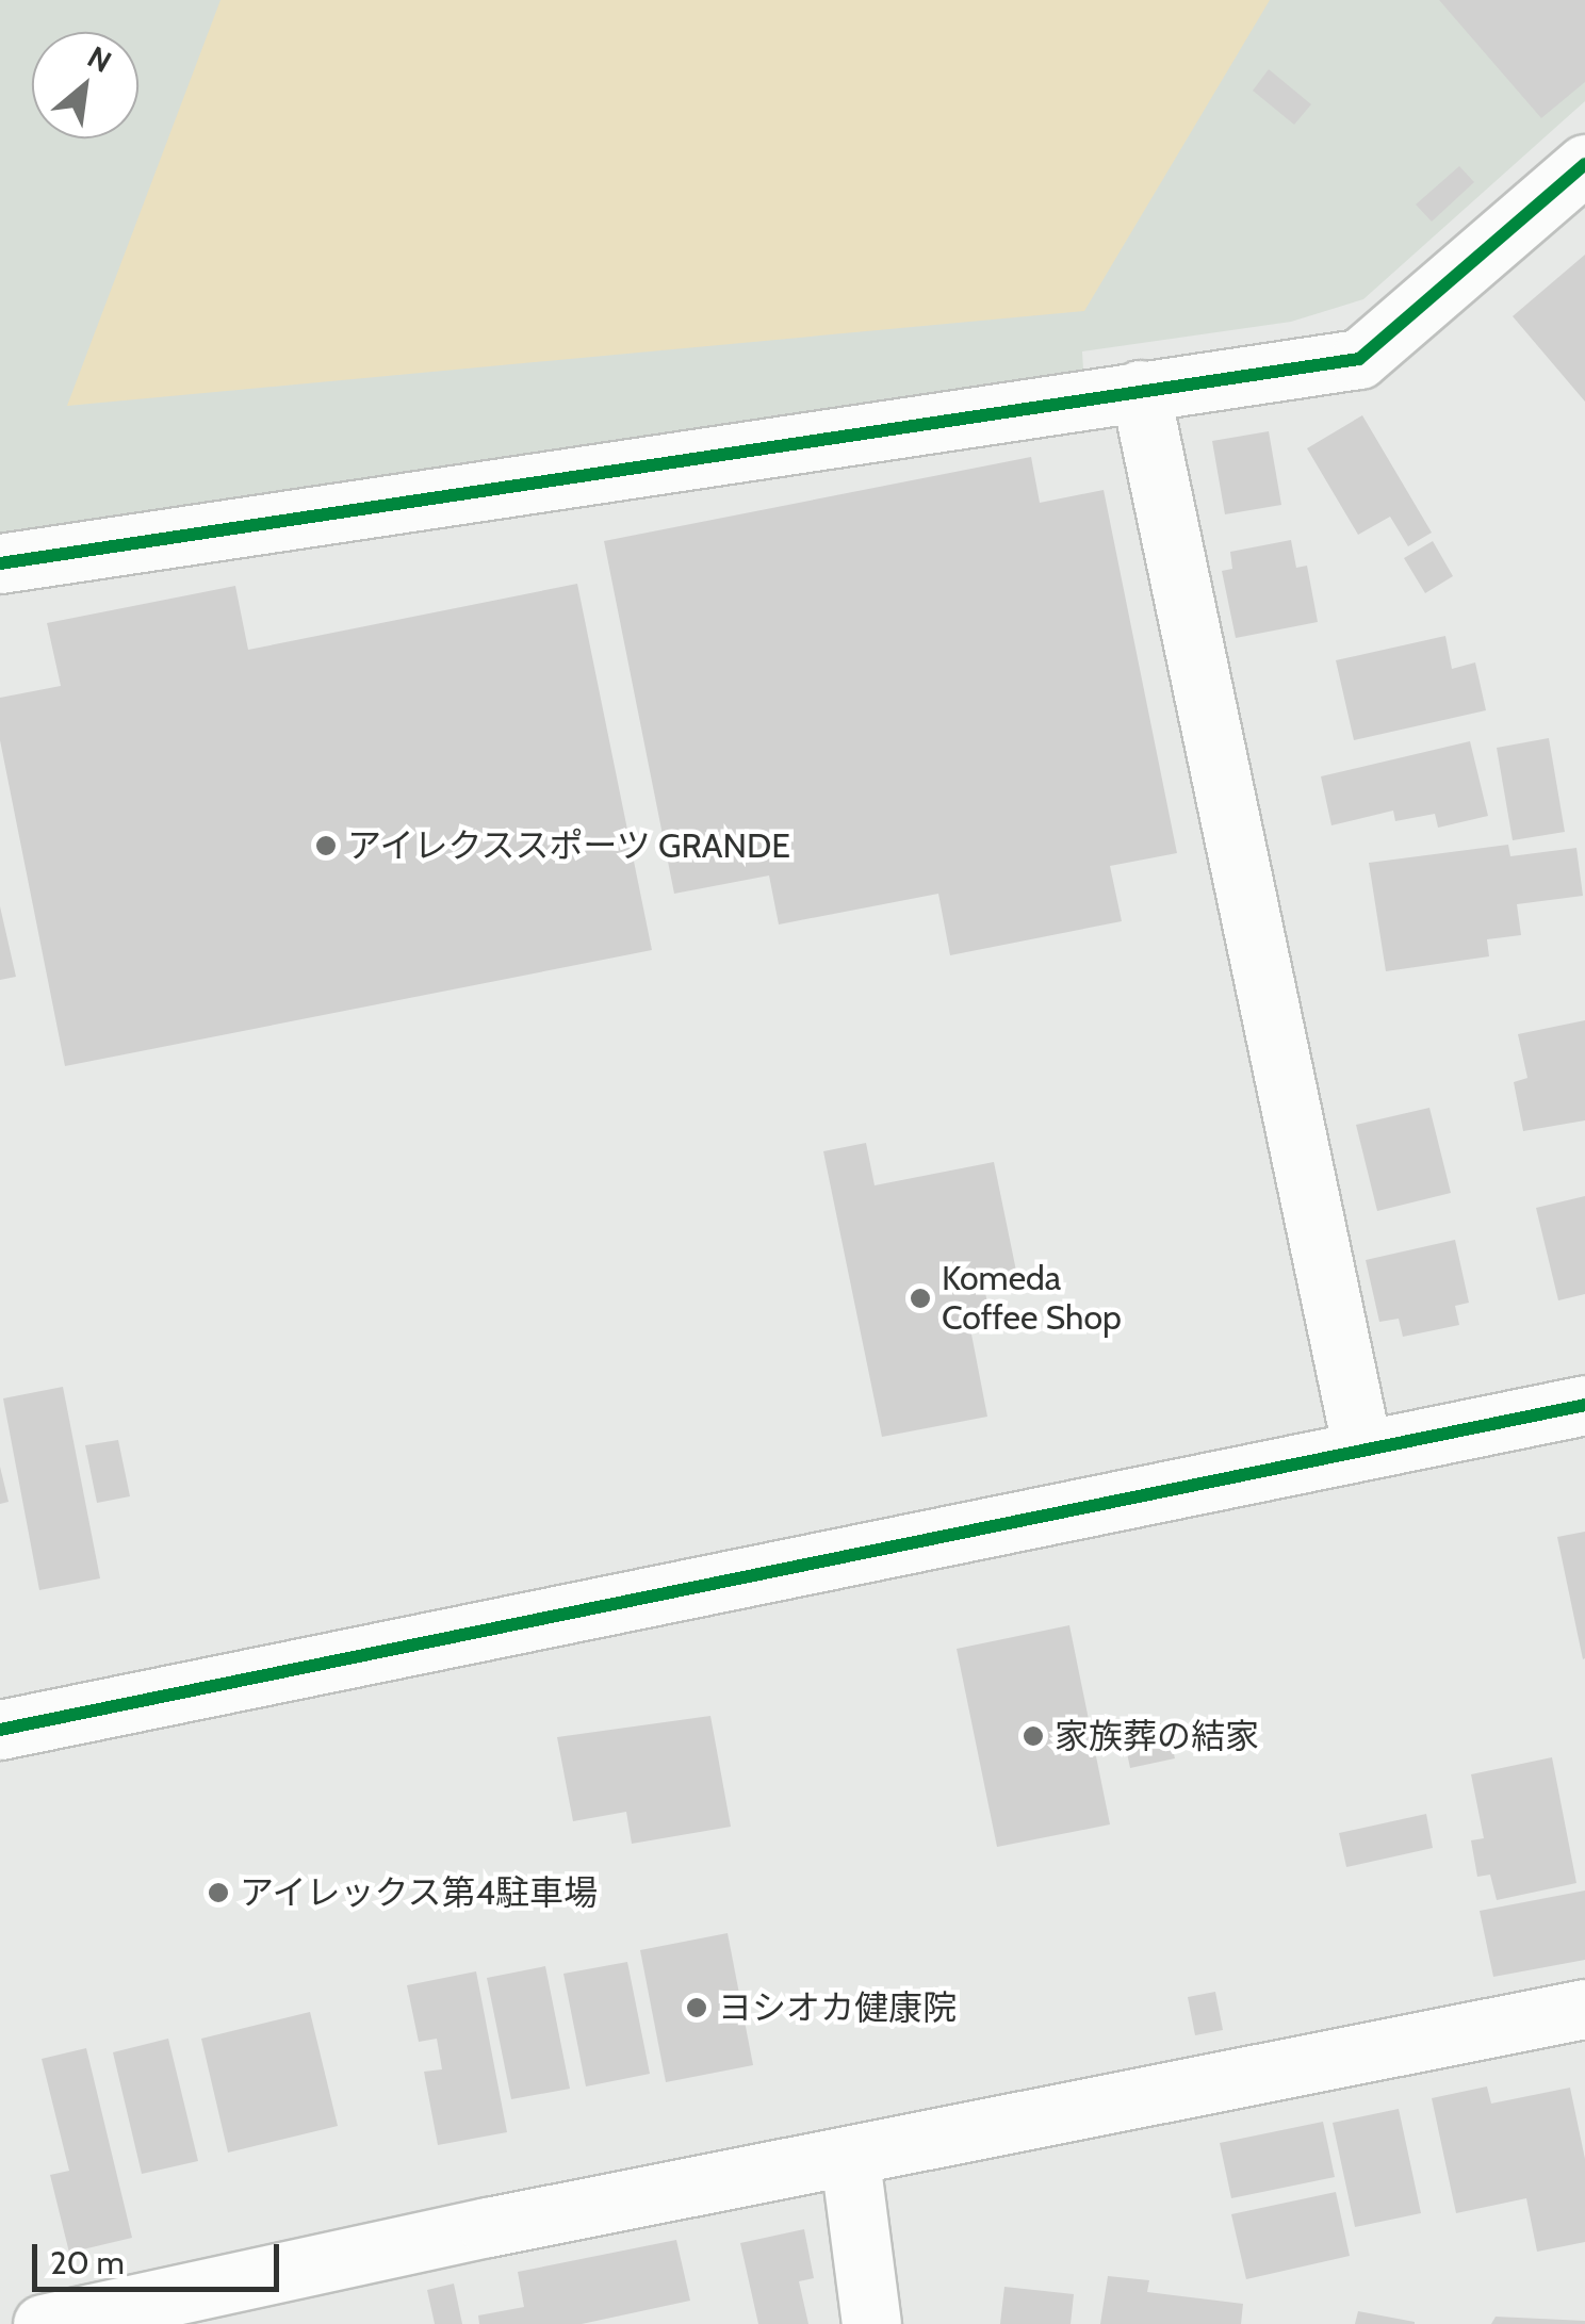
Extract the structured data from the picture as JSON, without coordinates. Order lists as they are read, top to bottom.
{
  "places": [
    "アイレクススポーツ GRANDE",
    "Komeda Coffee Shop",
    "家族葬の結家",
    "アイレックス第4駐車場",
    "ヨシオカ健康院"
  ],
  "scale_bar": "20 m",
  "north": "top right"
}
